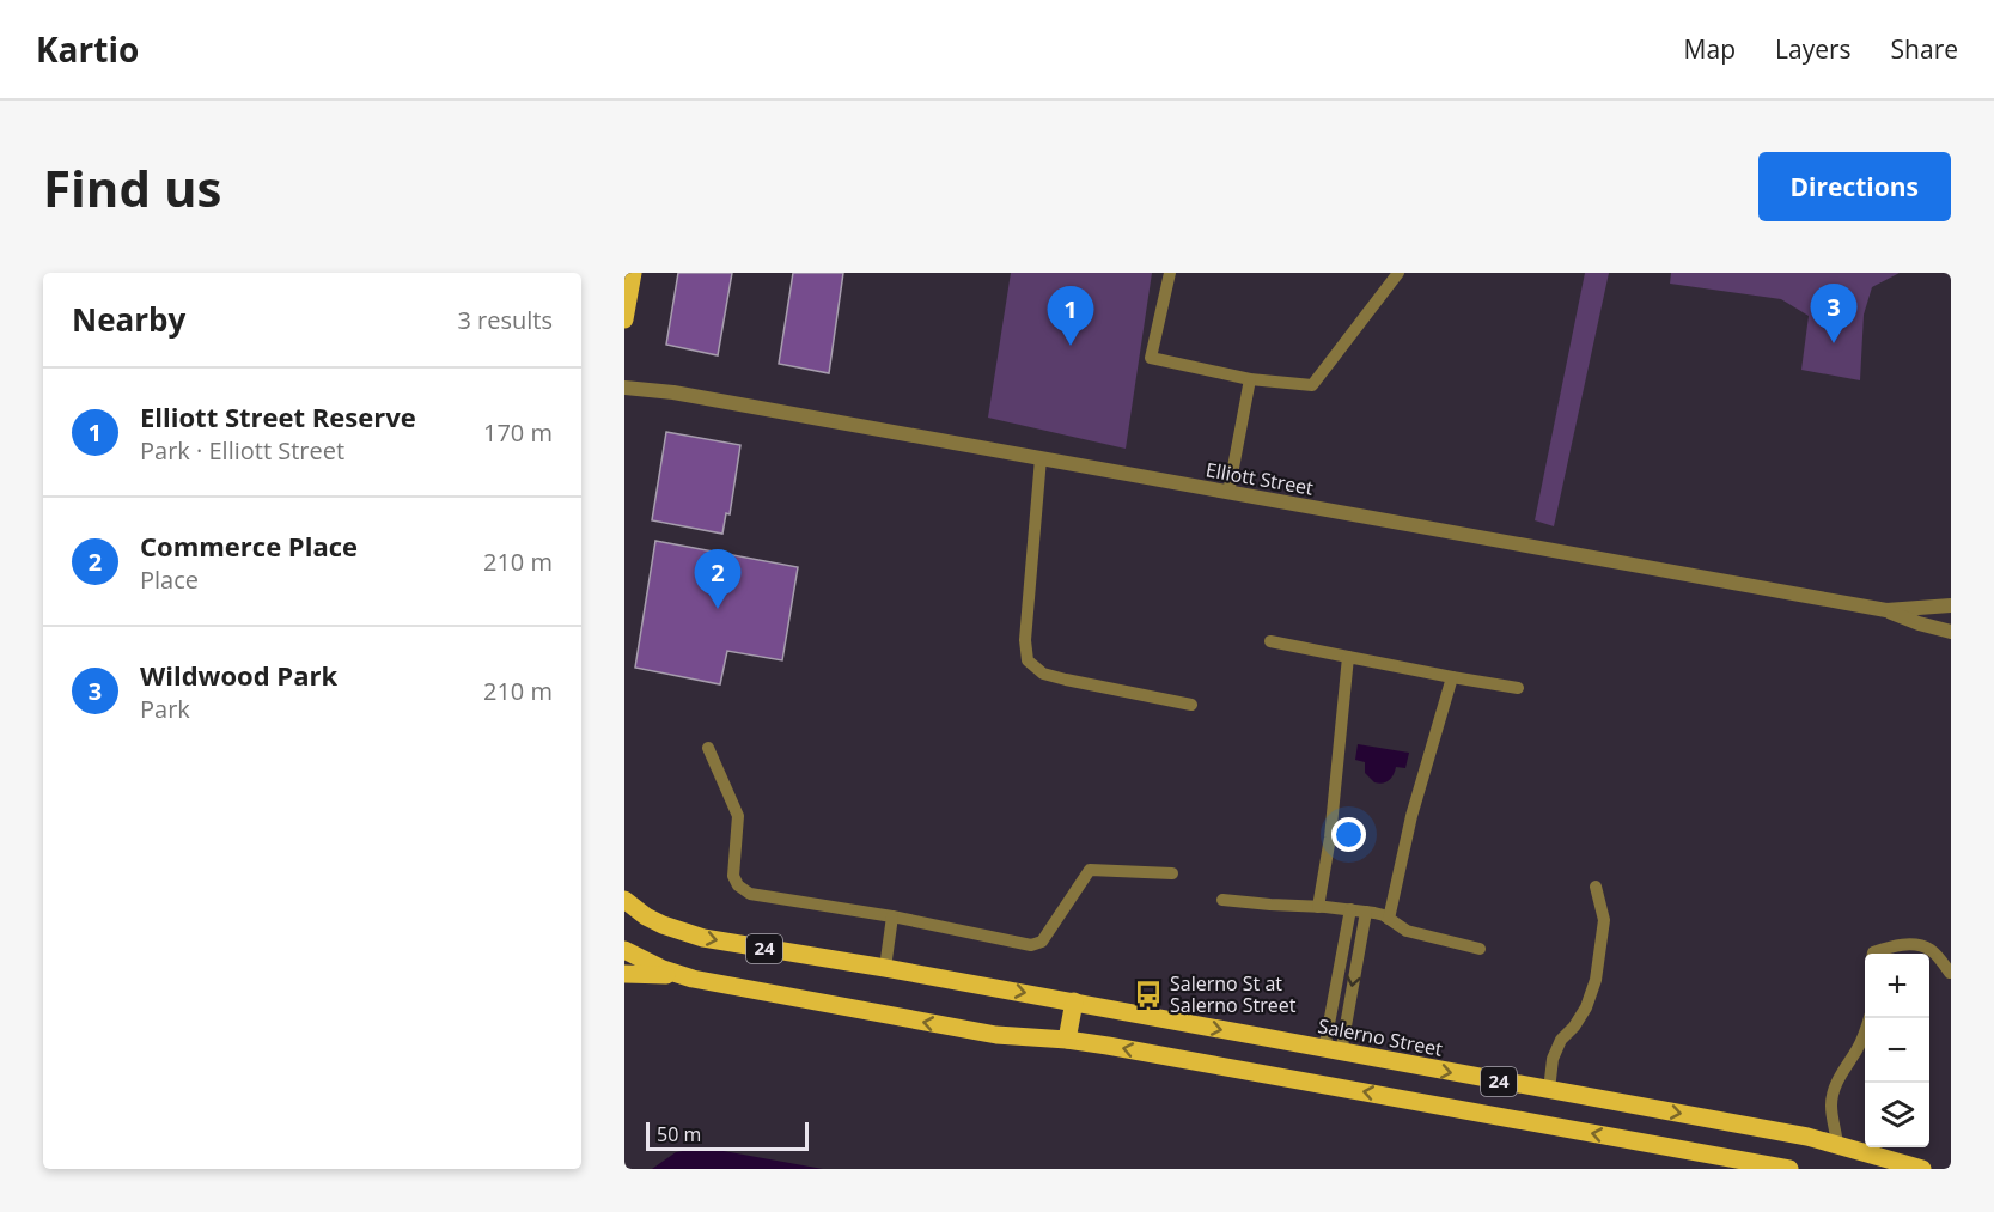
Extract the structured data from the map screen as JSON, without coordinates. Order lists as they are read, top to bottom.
{
  "streets": {
    "main road": ["24", "Salerno Street"],
    "street": ["Elliott Street"]
  },
  "places": {
    "bus stop": ["Salerno St at Salerno Street"]
  },
  "scale_bar": "50 m",
  "page": {
    "header": "Kartio",
    "nav": ["Map", "Layers", "Share"],
    "buttons": "Directions",
    "title": "Find us",
    "heading": ["Nearby", "3 results"],
    "pins": ["3", "1", "2"],
    "list": [
      {
        "mark": "1",
        "name": "Elliott Street Reserve",
        "note": "Park · Elliott Street",
        "value": "170 m"
      },
      {
        "mark": "2",
        "name": "Commerce Place",
        "note": "Place",
        "value": "210 m"
      },
      {
        "mark": "3",
        "name": "Wildwood Park",
        "note": "Park",
        "value": "210 m"
      }
    ],
    "map_buttons": ["+", "−"],
    "scale": "50 m"
  }
}
